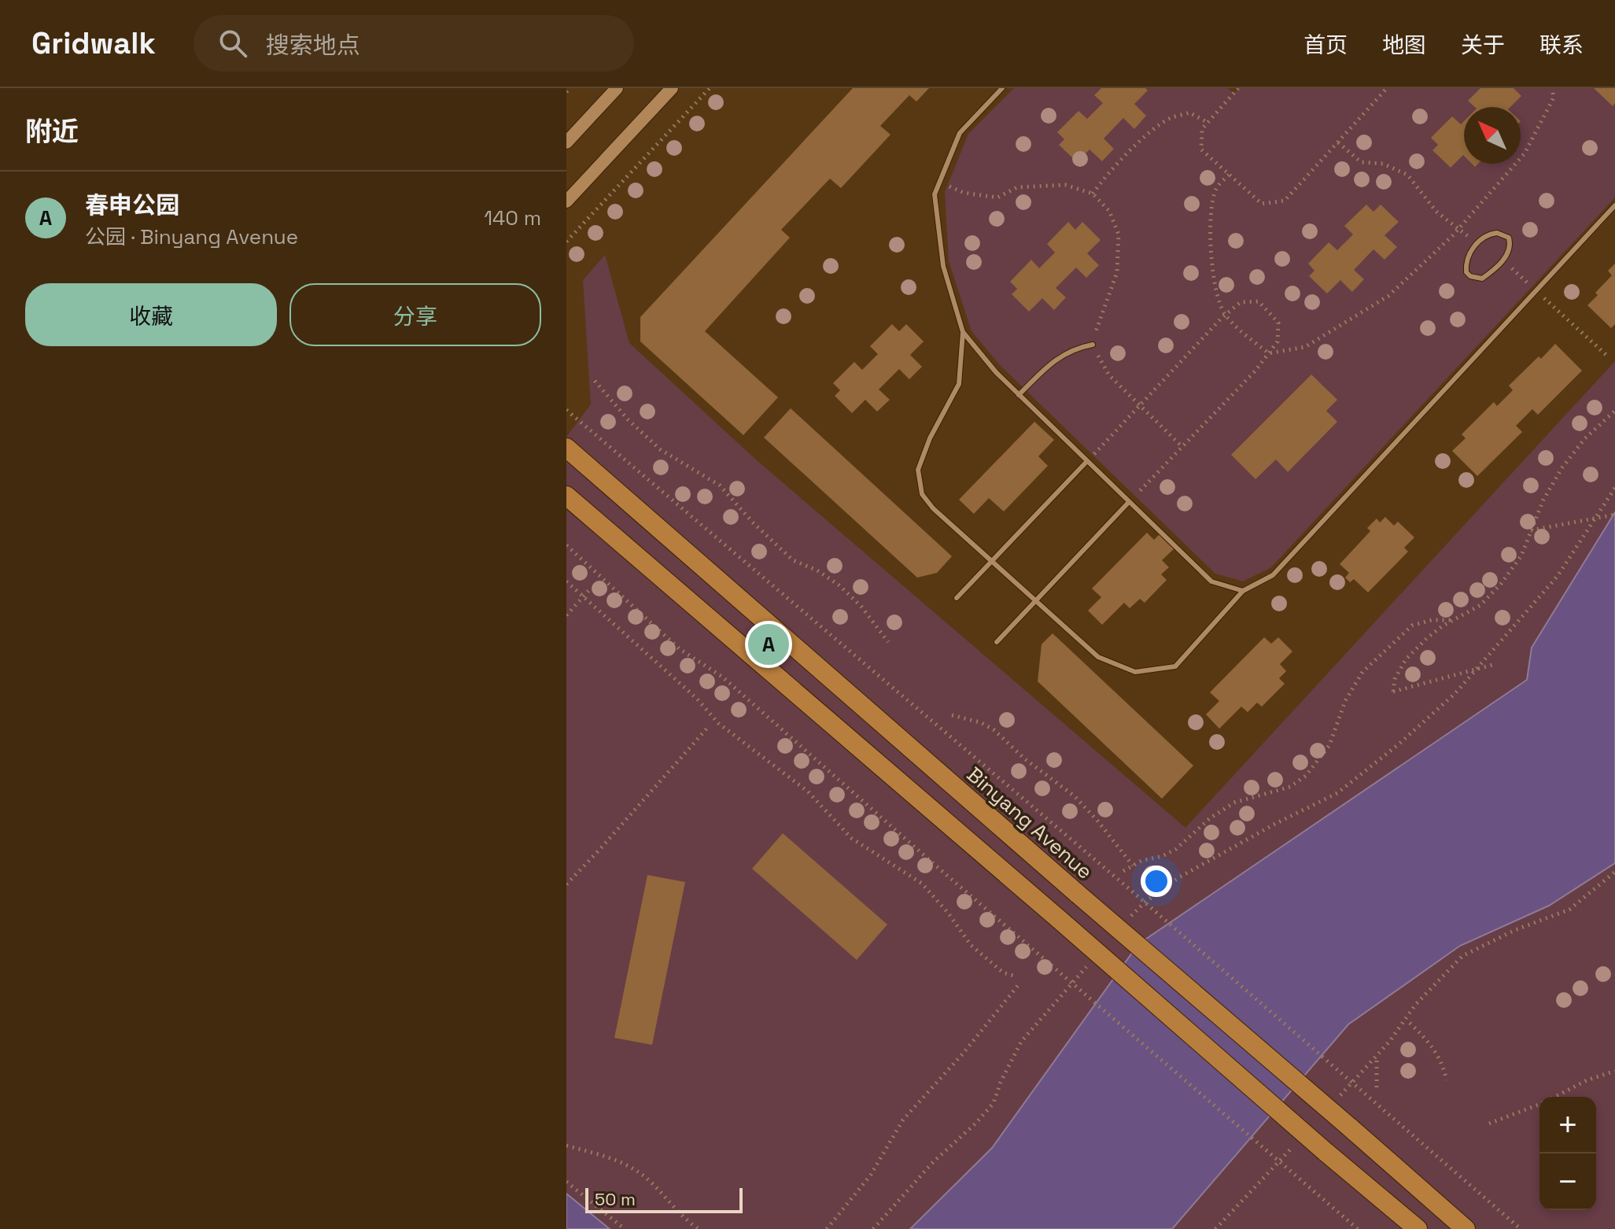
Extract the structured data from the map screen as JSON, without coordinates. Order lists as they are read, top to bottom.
{
  "streets": {
    "highway": ["Binyang Avenue"]
  },
  "scale_bar": "50 m",
  "north": "top left",
  "page": {
    "header": "Gridwalk",
    "search": "搜索地点",
    "nav": [
      "首页",
      "地图",
      "关于",
      "联系"
    ],
    "heading": "附近",
    "list": [
      {
        "mark": "A",
        "name": "春申公园",
        "note": "公园 · Binyang Avenue",
        "value": "140 m"
      }
    ],
    "buttons": ["收藏", "分享"],
    "pins": "A",
    "map_buttons": ["+", "−"],
    "scale": "50 m"
  }
}
